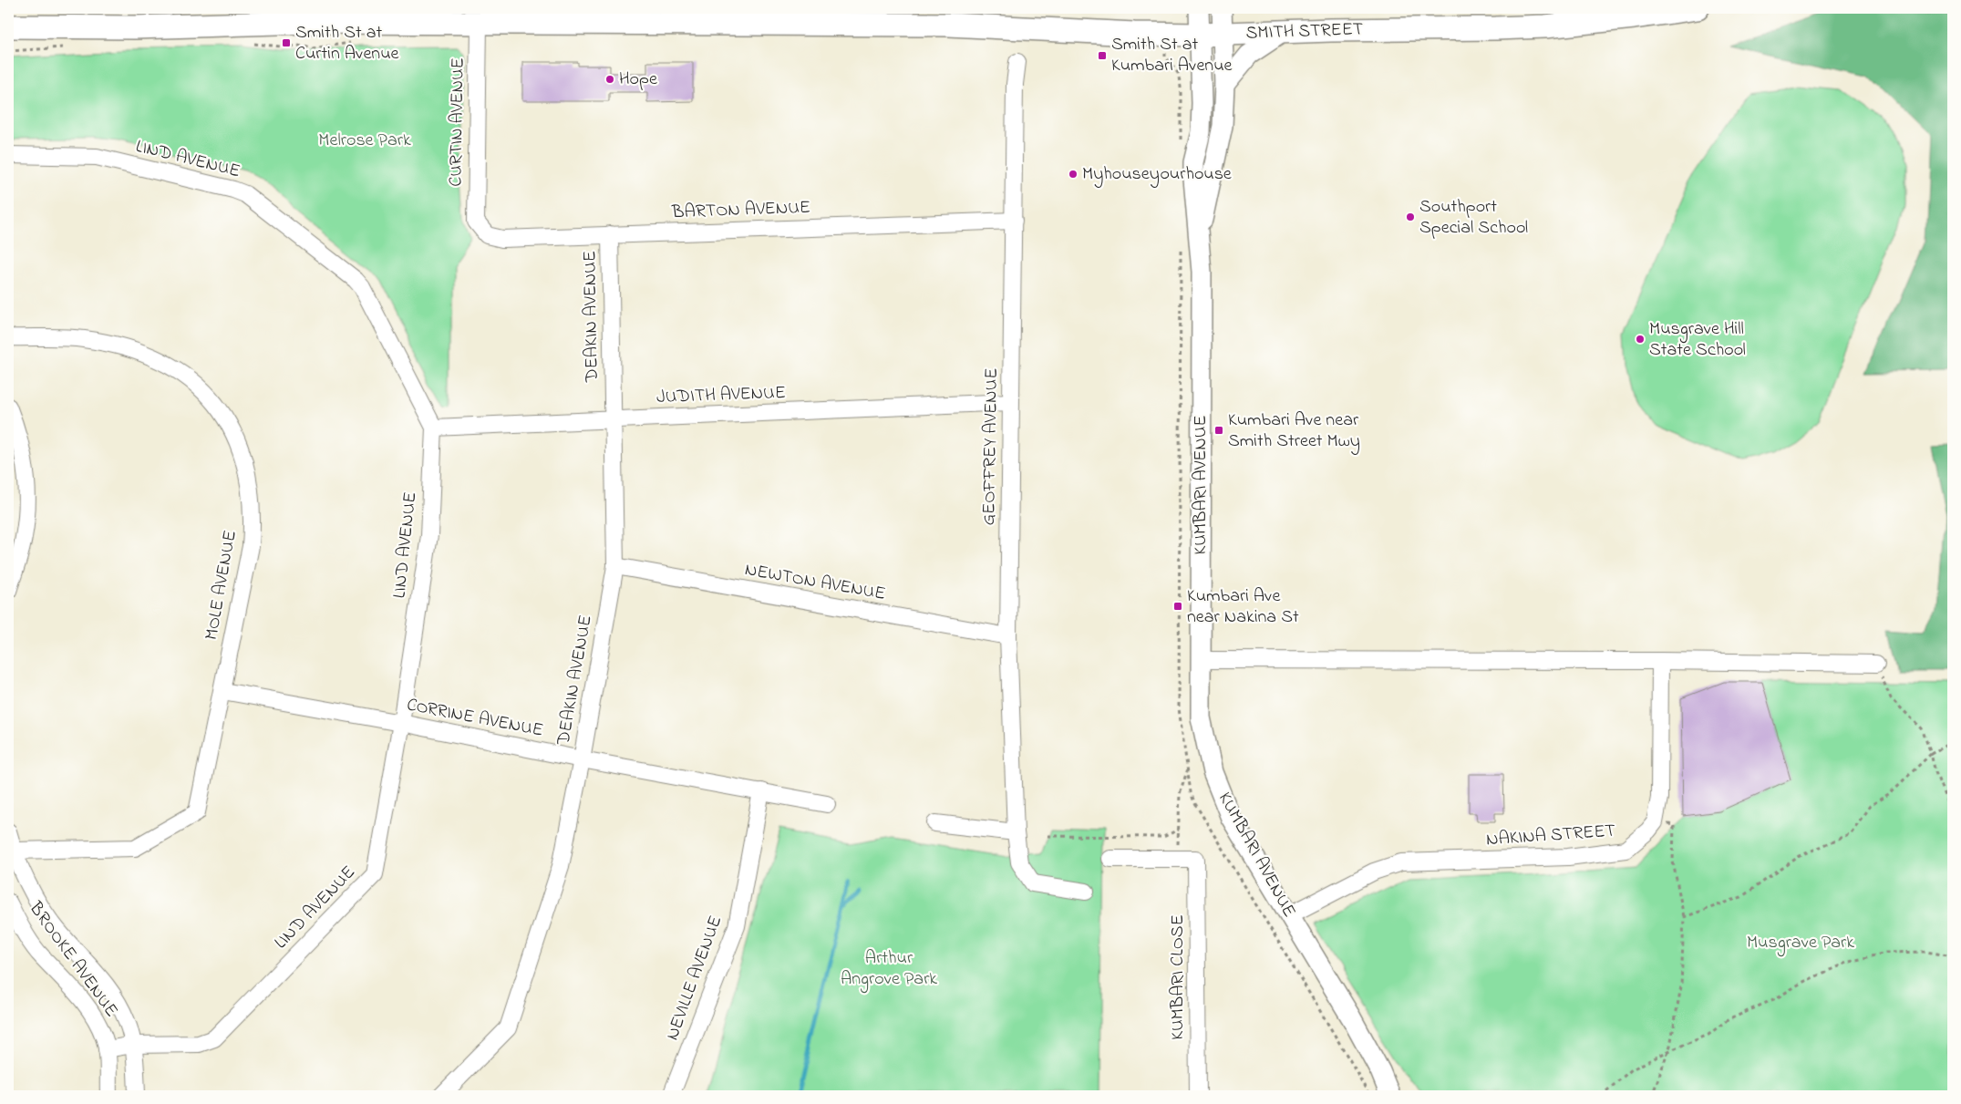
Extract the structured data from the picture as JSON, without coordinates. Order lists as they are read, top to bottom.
{
  "streets": {
    "highway": ["SMITH STREET"],
    "main road": ["KUMBARI AVENUE"],
    "street": [
      "CURTIN AVENUE",
      "LIND AVENUE",
      "BARTON AVENUE",
      "DEAKIN AVENUE",
      "JUDITH AVENUE",
      "GEOFFREY AVENUE",
      "NEWTON AVENUE",
      "MOLE AVENUE",
      "CORRINE AVENUE",
      "NAKINA STREET",
      "BROOKE AVENUE",
      "KUMBARI CLOSE",
      "NEVILLE AVENUE"
    ]
  },
  "crossings": [
    ["SMITH STREET", "CURTIN AVENUE"],
    ["SMITH STREET", "KUMBARI AVENUE"],
    ["CURTIN AVENUE", "BARTON AVENUE"],
    ["LIND AVENUE", "JUDITH AVENUE"],
    ["LIND AVENUE", "CORRINE AVENUE"],
    ["LIND AVENUE", "BROOKE AVENUE"],
    ["BARTON AVENUE", "DEAKIN AVENUE"],
    ["BARTON AVENUE", "GEOFFREY AVENUE"],
    ["DEAKIN AVENUE", "JUDITH AVENUE"],
    ["DEAKIN AVENUE", "NEWTON AVENUE"],
    ["DEAKIN AVENUE", "CORRINE AVENUE"],
    ["JUDITH AVENUE", "GEOFFREY AVENUE"],
    ["GEOFFREY AVENUE", "NEWTON AVENUE"],
    ["KUMBARI AVENUE", "NAKINA STREET"],
    ["MOLE AVENUE", "CORRINE AVENUE"],
    ["MOLE AVENUE", "BROOKE AVENUE"],
    ["CORRINE AVENUE", "NEVILLE AVENUE"]
  ],
  "parks": ["Melrose Park", "Musgrave Park", "Arthur Angrove Park"],
  "places": {
    "transit": [
      "Smith St at Curtin Avenue",
      "Smith St at Kumbari Avenue",
      "Kumbari Ave near Smith Street Mwy",
      "Kumbari Ave near Nakina St"
    ],
    "other": [
      "Hope",
      "Myhouseyourhouse",
      "Southport Special School",
      "Musgrave Hill State School"
    ]
  }
}
